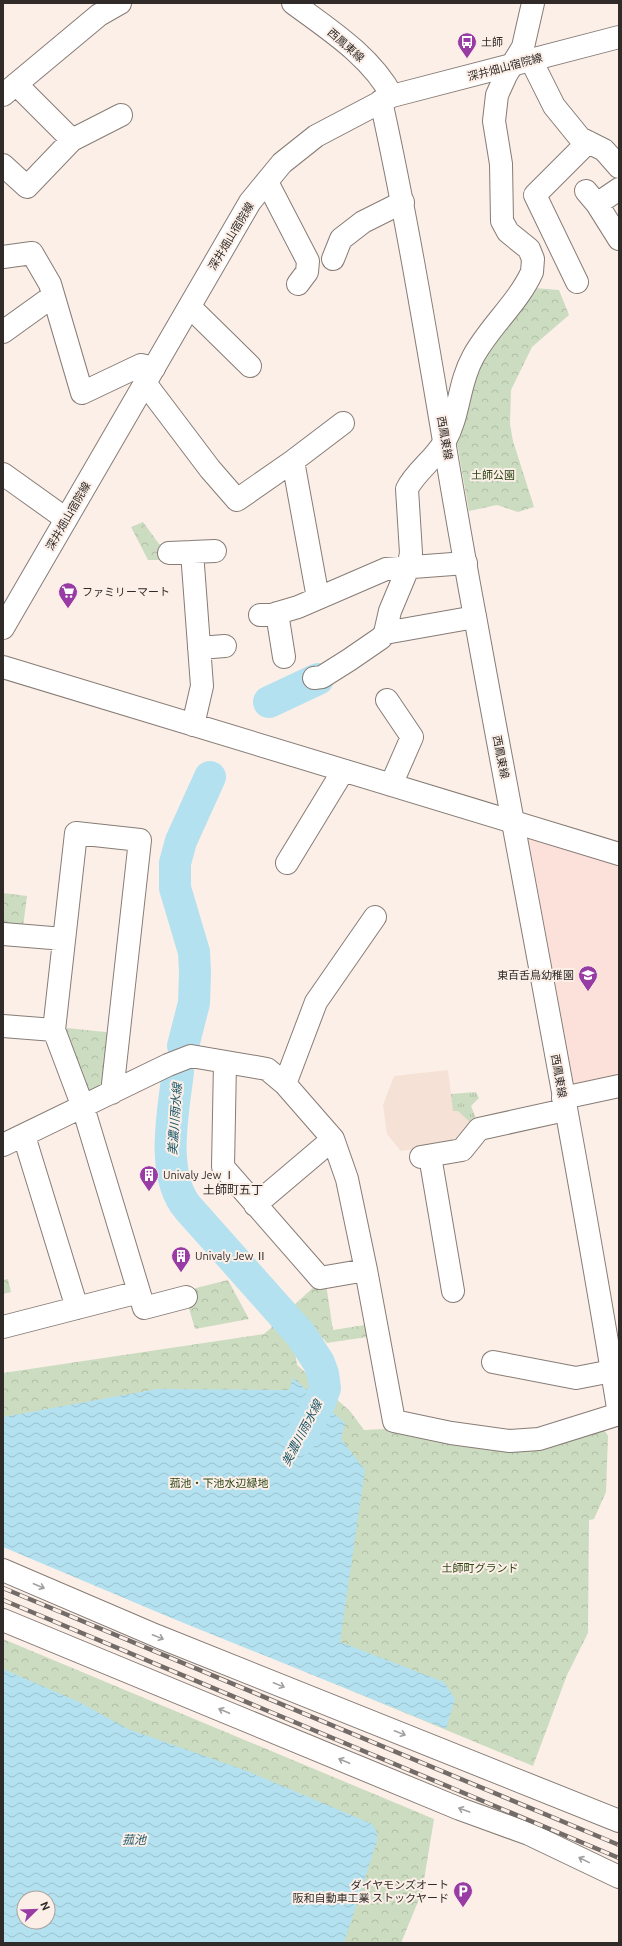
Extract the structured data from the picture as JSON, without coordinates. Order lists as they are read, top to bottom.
{
  "streets": {
    "street": ["西鳳東線", "深井畑山宿院線"]
  },
  "crossings": [
    ["西鳳東線", "深井畑山宿院線"]
  ],
  "districts": ["土師町五丁"],
  "water": ["美濃川雨水線", "菰池"],
  "parks": ["土師公園", "菰池・下池水辺緑地", "土師町グランド"],
  "places": {
    "bus stop": ["土師"],
    "supermarket": ["ファミリーマート"],
    "school or university": ["東百舌鳥幼稚園"],
    "building": ["Univaly Jew Ⅰ", "Univaly Jew Ⅱ"],
    "parking": ["ダイヤモンズオート 阪和自動車工業 ストックヤード"]
  },
  "north": "top right"
}
